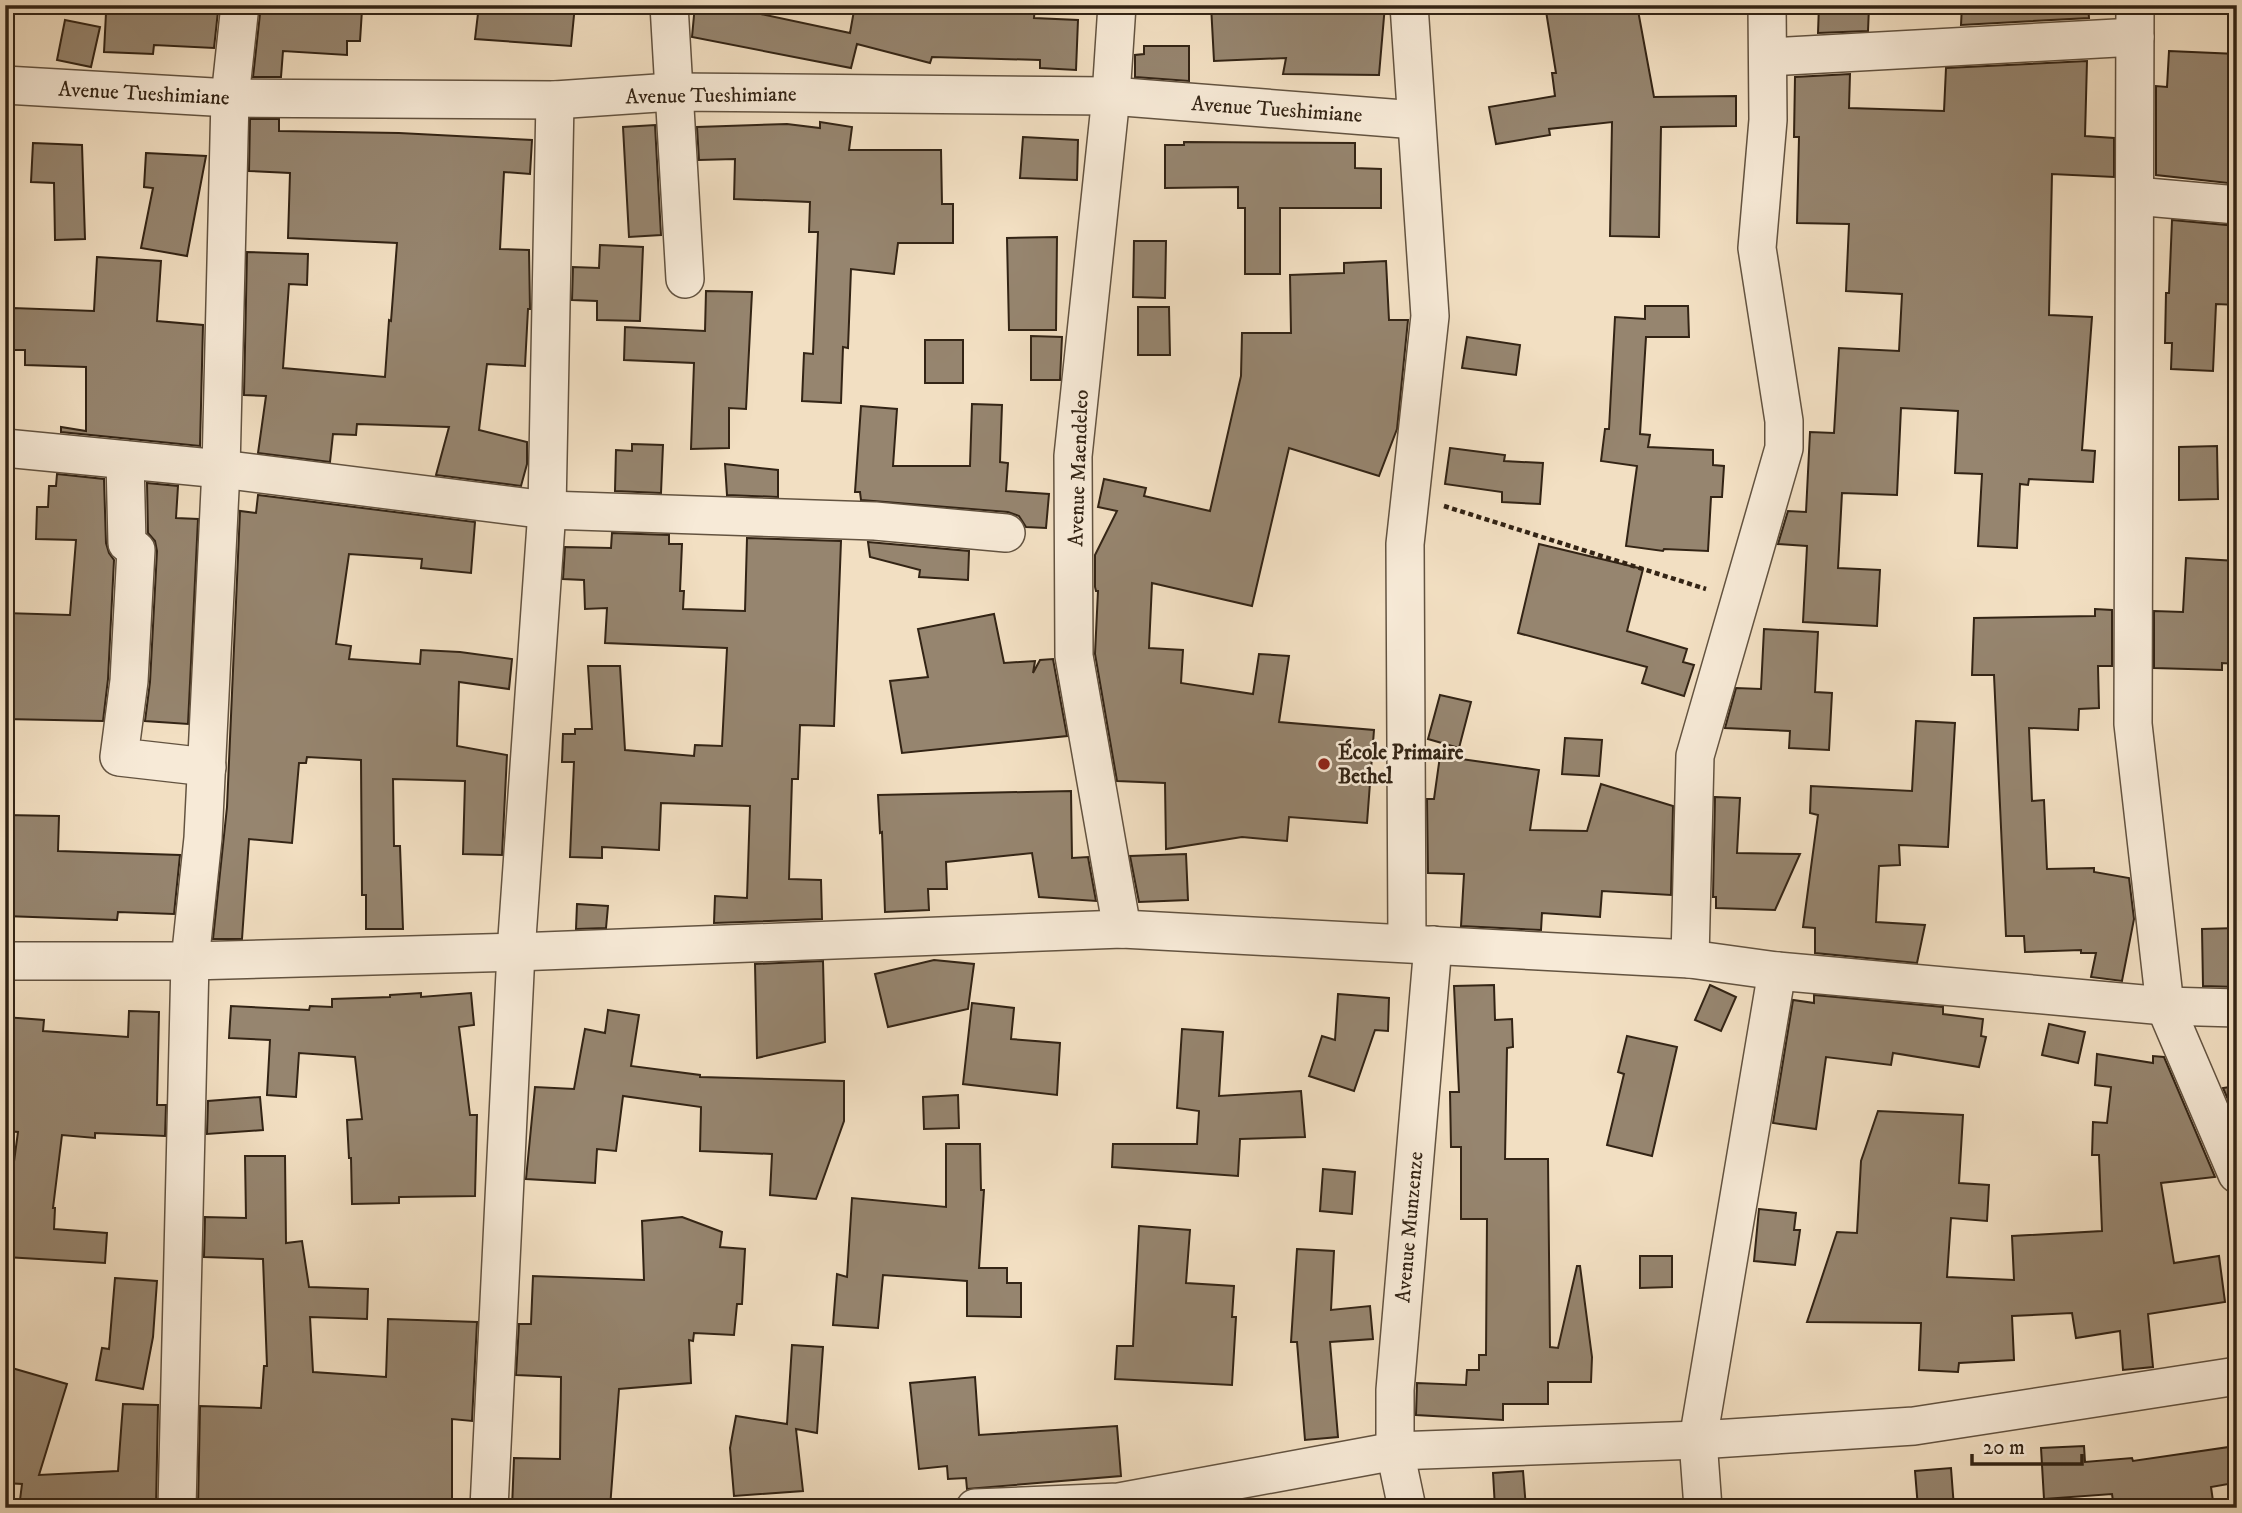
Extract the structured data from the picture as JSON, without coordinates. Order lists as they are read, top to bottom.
{
  "streets": {
    "street": ["Avenue Tueshimiane", "Avenue Maendeleo", "Avenue Munzenze"]
  },
  "crossings": [
    ["Avenue Tueshimiane", "Avenue Maendeleo"],
    ["Avenue Tueshimiane", "Avenue Munzenze"]
  ],
  "places": ["École Primaire Bethel"],
  "scale_bar": "20 m"
}
